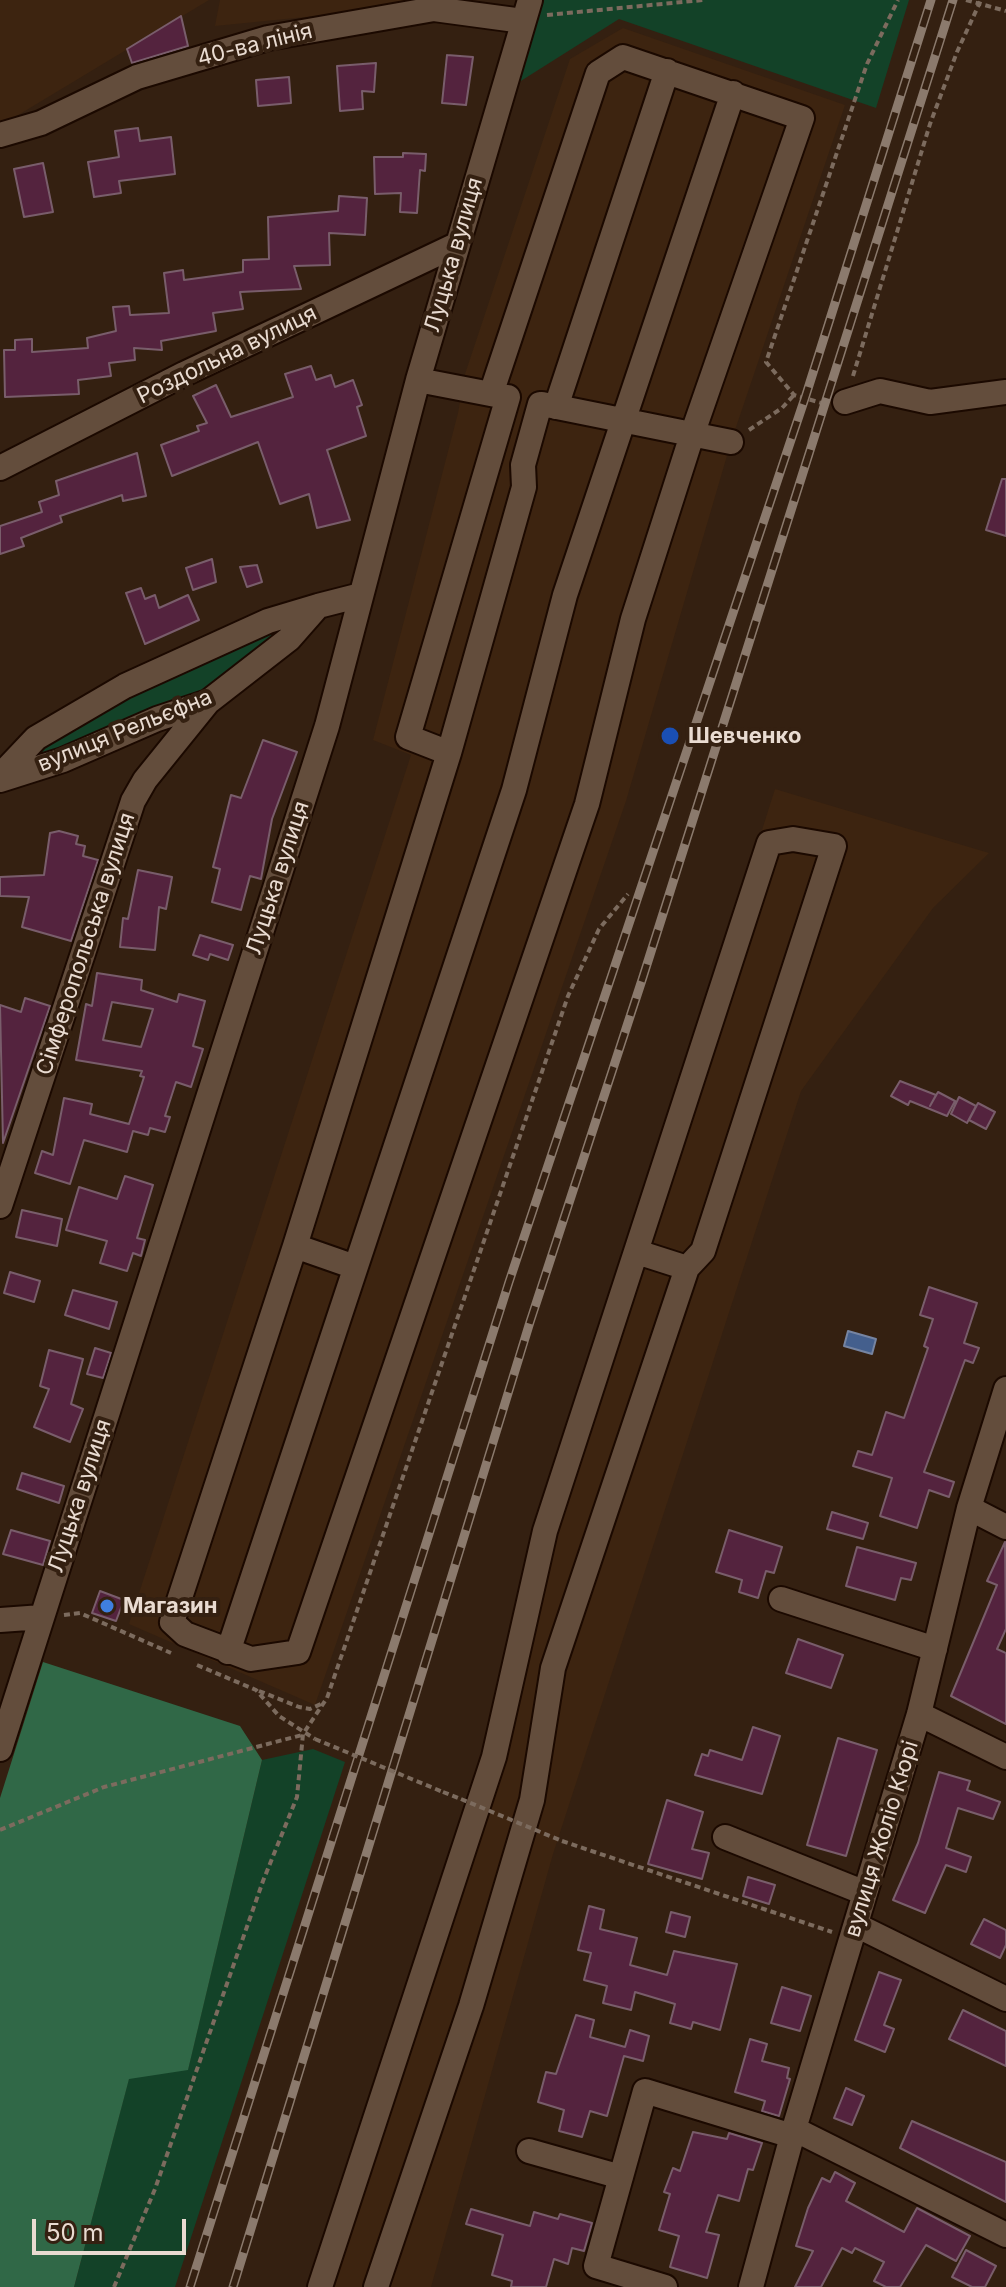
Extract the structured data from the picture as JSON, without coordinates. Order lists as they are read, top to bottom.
{
  "streets": {
    "street": [
      "40-ва лінія",
      "Луцька вулиця",
      "Роздольна вулиця",
      "вулиця Рельєфна",
      "Сімферопольська вулиця",
      "вулиця Жоліо Кюрі"
    ]
  },
  "crossings": [
    ["40-ва лінія", "Луцька вулиця"],
    ["Луцька вулиця", "Роздольна вулиця"],
    ["вулиця Рельєфна", "Сімферопольська вулиця"]
  ],
  "places": ["Шевченко", "Магазин"],
  "scale_bar": "50 m"
}
